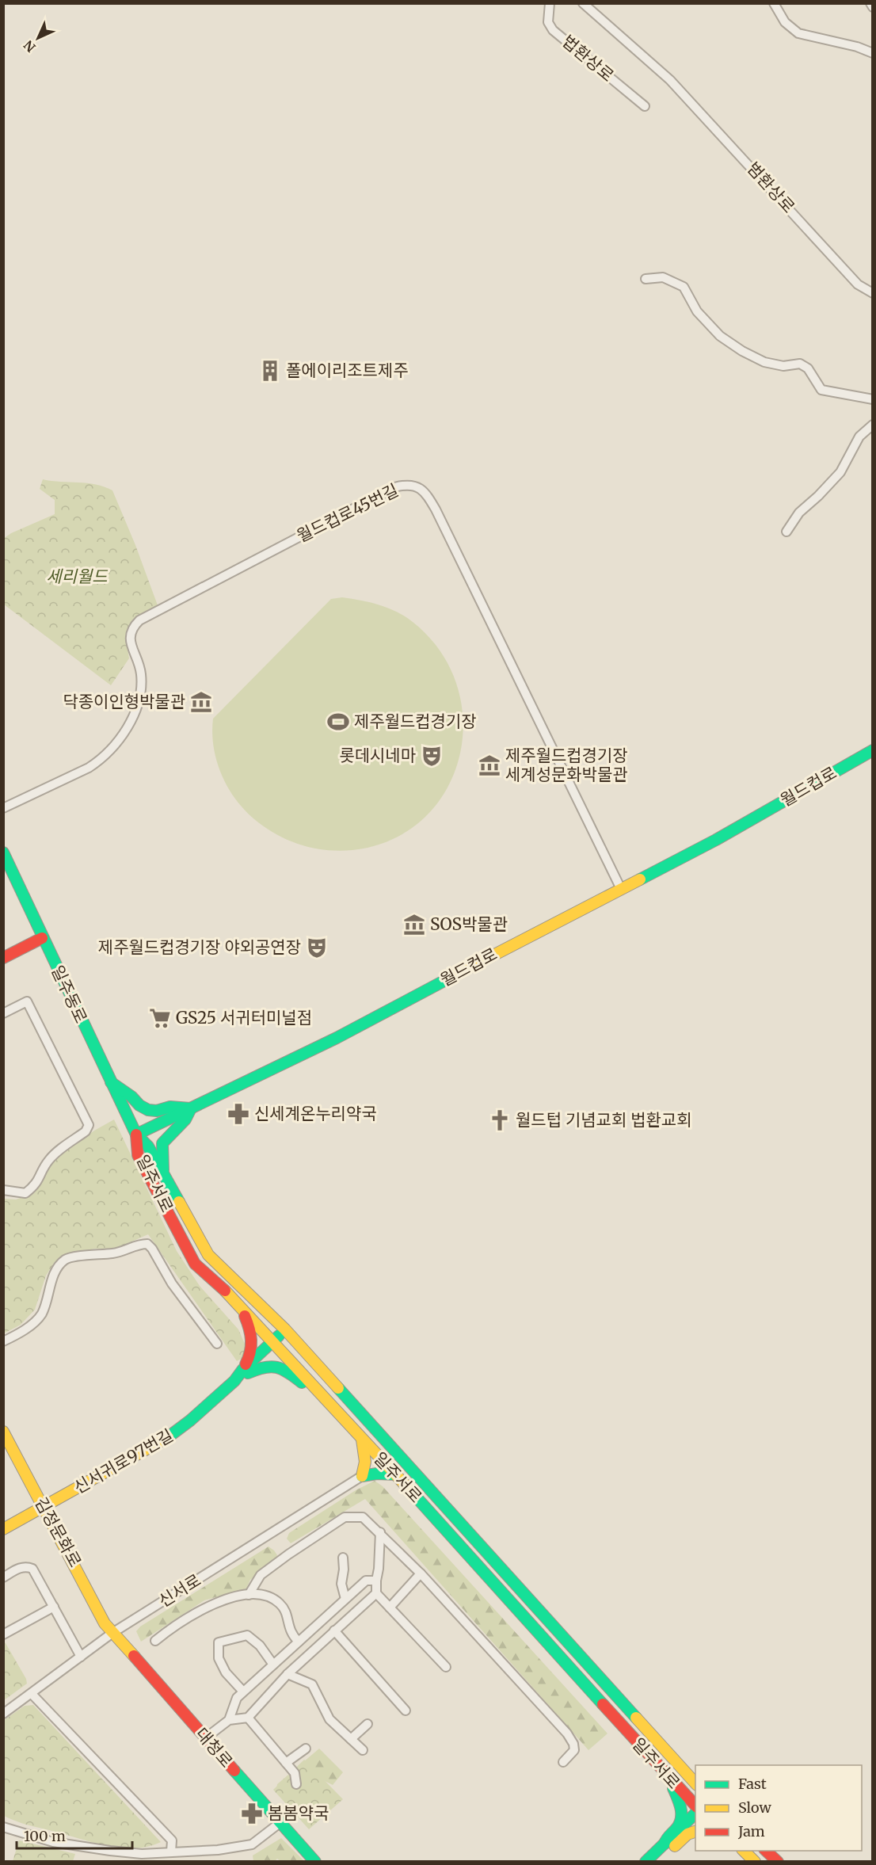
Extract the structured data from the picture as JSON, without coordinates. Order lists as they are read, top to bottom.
{
  "streets": {
    "main road": [
      "월드컵로",
      "일주동로",
      "일주서로",
      "신서귀로97번길",
      "김정문화로",
      "대청로"
    ],
    "street": [
      "법환상로",
      "범환상로",
      "월드컵로45번길",
      "신서로"
    ]
  },
  "crossings": [
    ["월드컵로45번길", "월드컵로"],
    ["월드컵로", "일주동로"],
    ["월드컵로", "일주서로"],
    ["일주동로", "일주서로"],
    ["일주서로", "신서귀로97번길"],
    ["신서귀로97번길", "김정문화로"],
    ["김정문화로", "신서로"],
    ["김정문화로", "대청로"],
    ["신서로", "대청로"]
  ],
  "parks": ["세리월드"],
  "places": {
    "building": ["폴에이리조트제주"],
    "museum": ["닥종이인형박물관", "제주월드컵경기장 세계성문화박물관", "SOS박물관"],
    "sports": ["제주월드컵경기장"],
    "theatre": ["롯데시네마", "제주월드컵경기장 야외공연장"],
    "supermarket": ["GS25 서귀터미널점"],
    "pharmacy": ["신세계온누리약국", "봄봄약국"],
    "church": ["월드텁 기념교회 법환교회"]
  },
  "legend": ["Fast", "Slow", "Jam"],
  "scale_bar": "100 m",
  "north": "bottom left"
}
